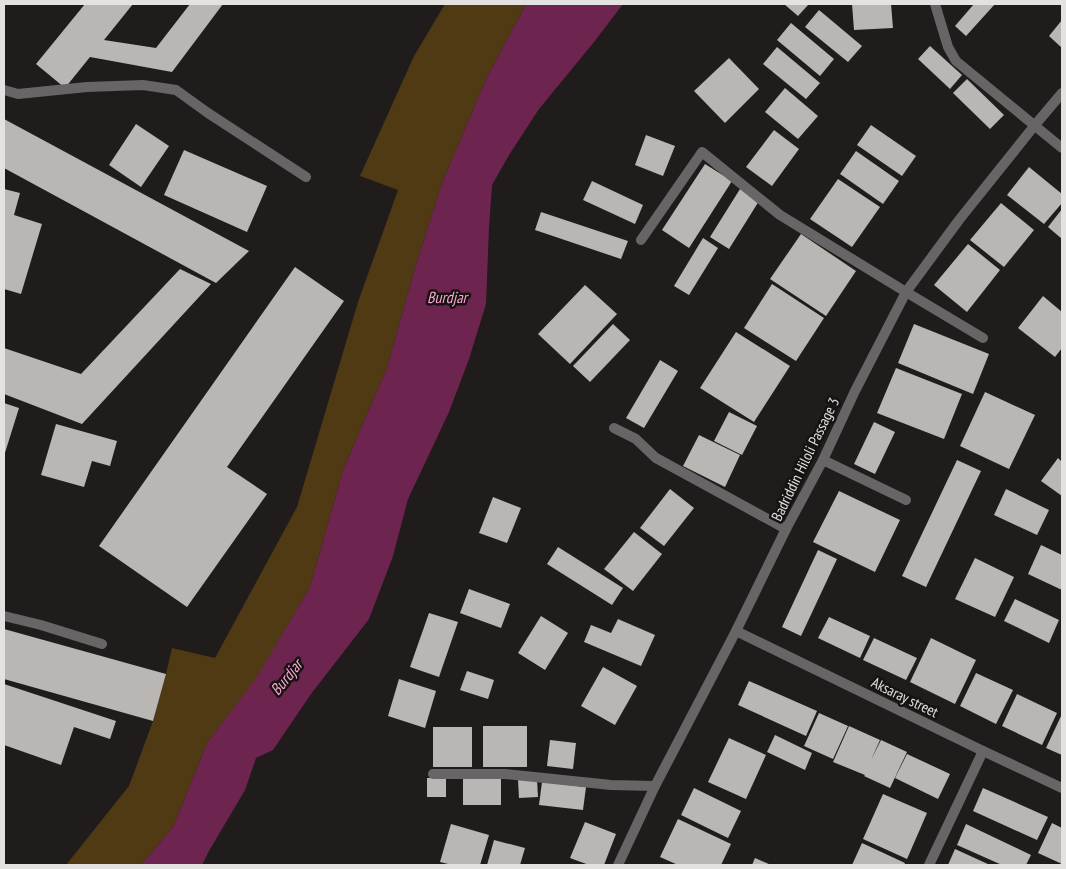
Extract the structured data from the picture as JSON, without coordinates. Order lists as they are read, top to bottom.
{
  "streets": {
    "street": ["Badriddin Hiloli Passage 3", "Aksaray street"]
  },
  "crossings": [
    ["Badriddin Hiloli Passage 3", "Aksaray street"]
  ],
  "water": ["Burdjar"]
}
